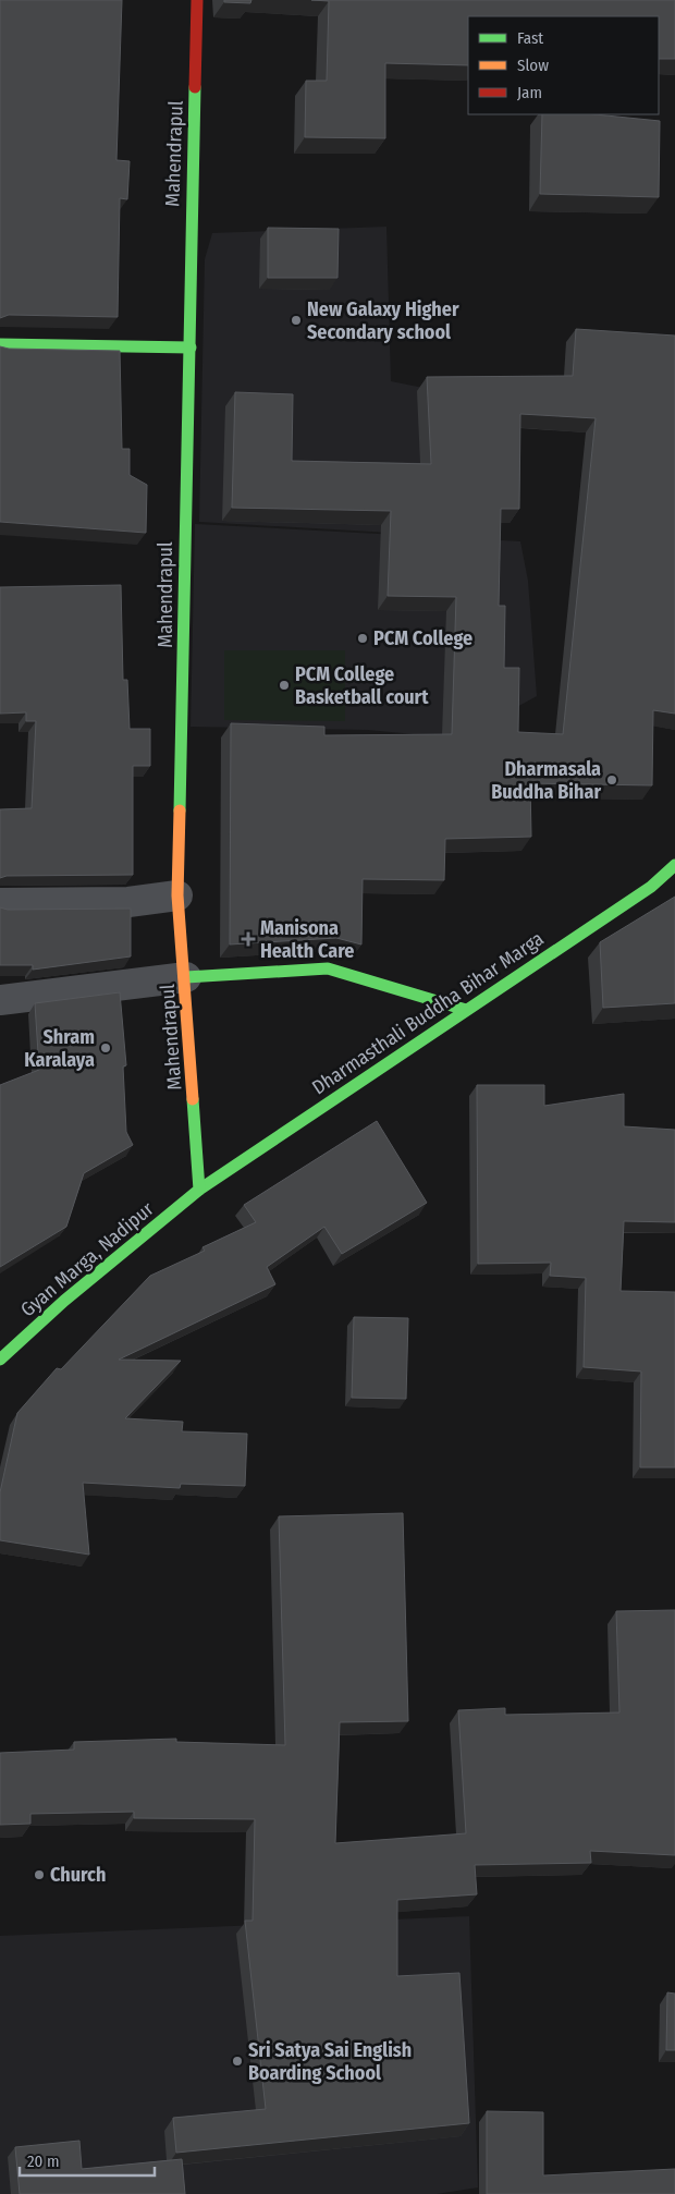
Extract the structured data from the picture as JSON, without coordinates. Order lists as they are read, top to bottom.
{
  "streets": {
    "main road": ["Mahendrapul", "Dharmasthali Buddha Bihar Marga", "Gyan Marga, Nadipur"]
  },
  "crossings": [
    ["Mahendrapul", "Dharmasthali Buddha Bihar Marga"],
    ["Mahendrapul", "Gyan Marga, Nadipur"],
    ["Dharmasthali Buddha Bihar Marga", "Gyan Marga, Nadipur"]
  ],
  "places": {
    "other": [
      "New Galaxy Higher Secondary school",
      "PCM College",
      "PCM College Basketball court",
      "Dharmasala Buddha Bihar",
      "Shram Karalaya",
      "Church",
      "Sri Satya Sai English Boarding School"
    ],
    "health": ["Manisona Health Care"]
  },
  "legend": ["Fast", "Slow", "Jam"],
  "scale_bar": "20 m"
}
